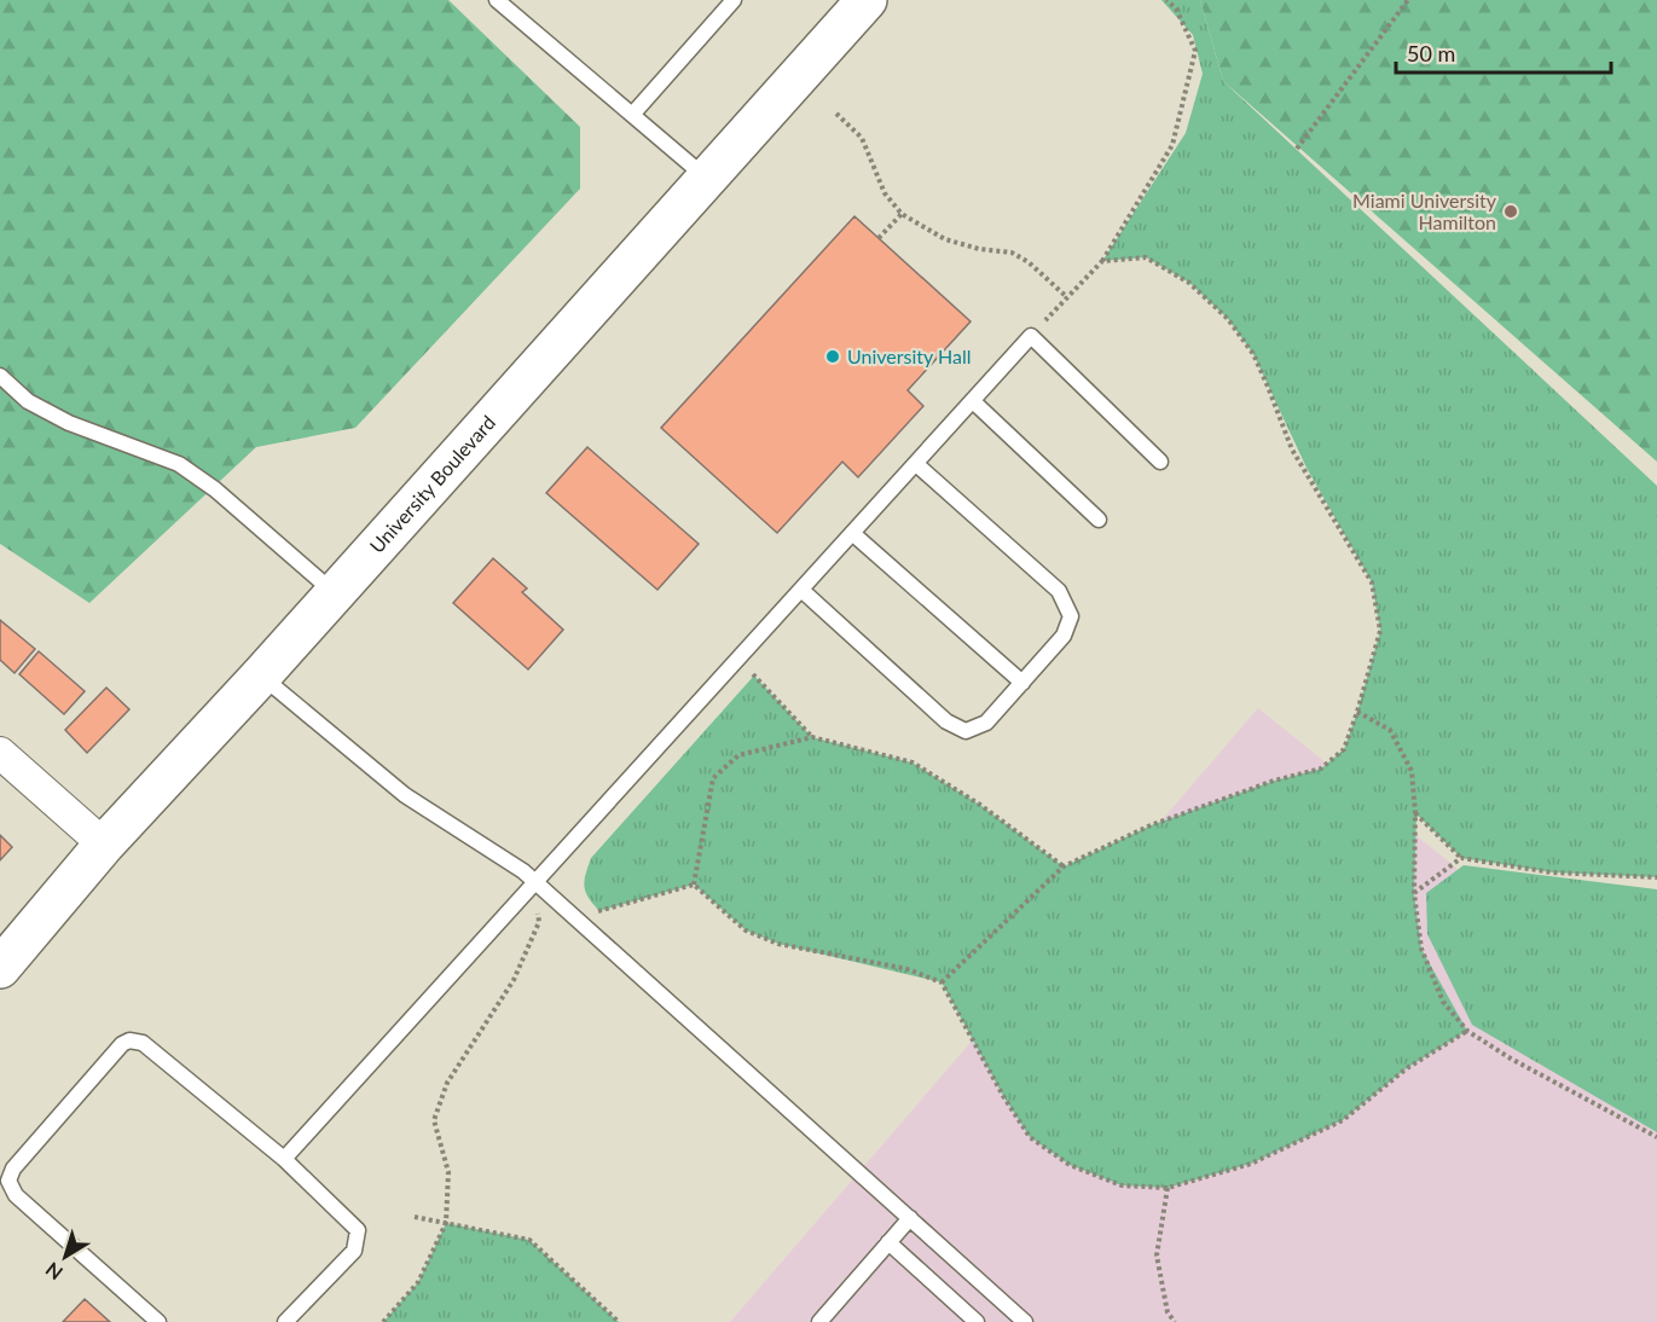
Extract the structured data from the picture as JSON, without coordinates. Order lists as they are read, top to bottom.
{
  "streets": {
    "street": ["University Boulevard"]
  },
  "places": ["Miami University Hamilton", "University Hall"],
  "scale_bar": "50 m",
  "north": "bottom left"
}
